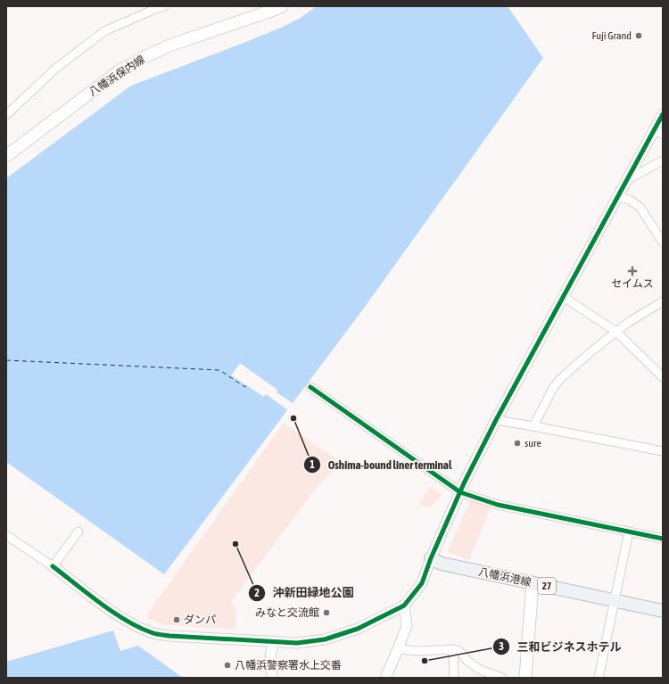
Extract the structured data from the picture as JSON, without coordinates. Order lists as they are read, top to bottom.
{
  "streets": {
    "main road": ["八幡浜保内線", "八幡浜港線", "27"]
  },
  "places": {
    "other": [
      "Fuji Grand",
      "Oshima-bound liner terminal",
      "sure",
      "沖新田緑地公園",
      "みなと交流館",
      "ダンパ",
      "三和ビジネスホテル",
      "八幡浜警察署水上交番"
    ],
    "health": ["セイムス"]
  }
}
